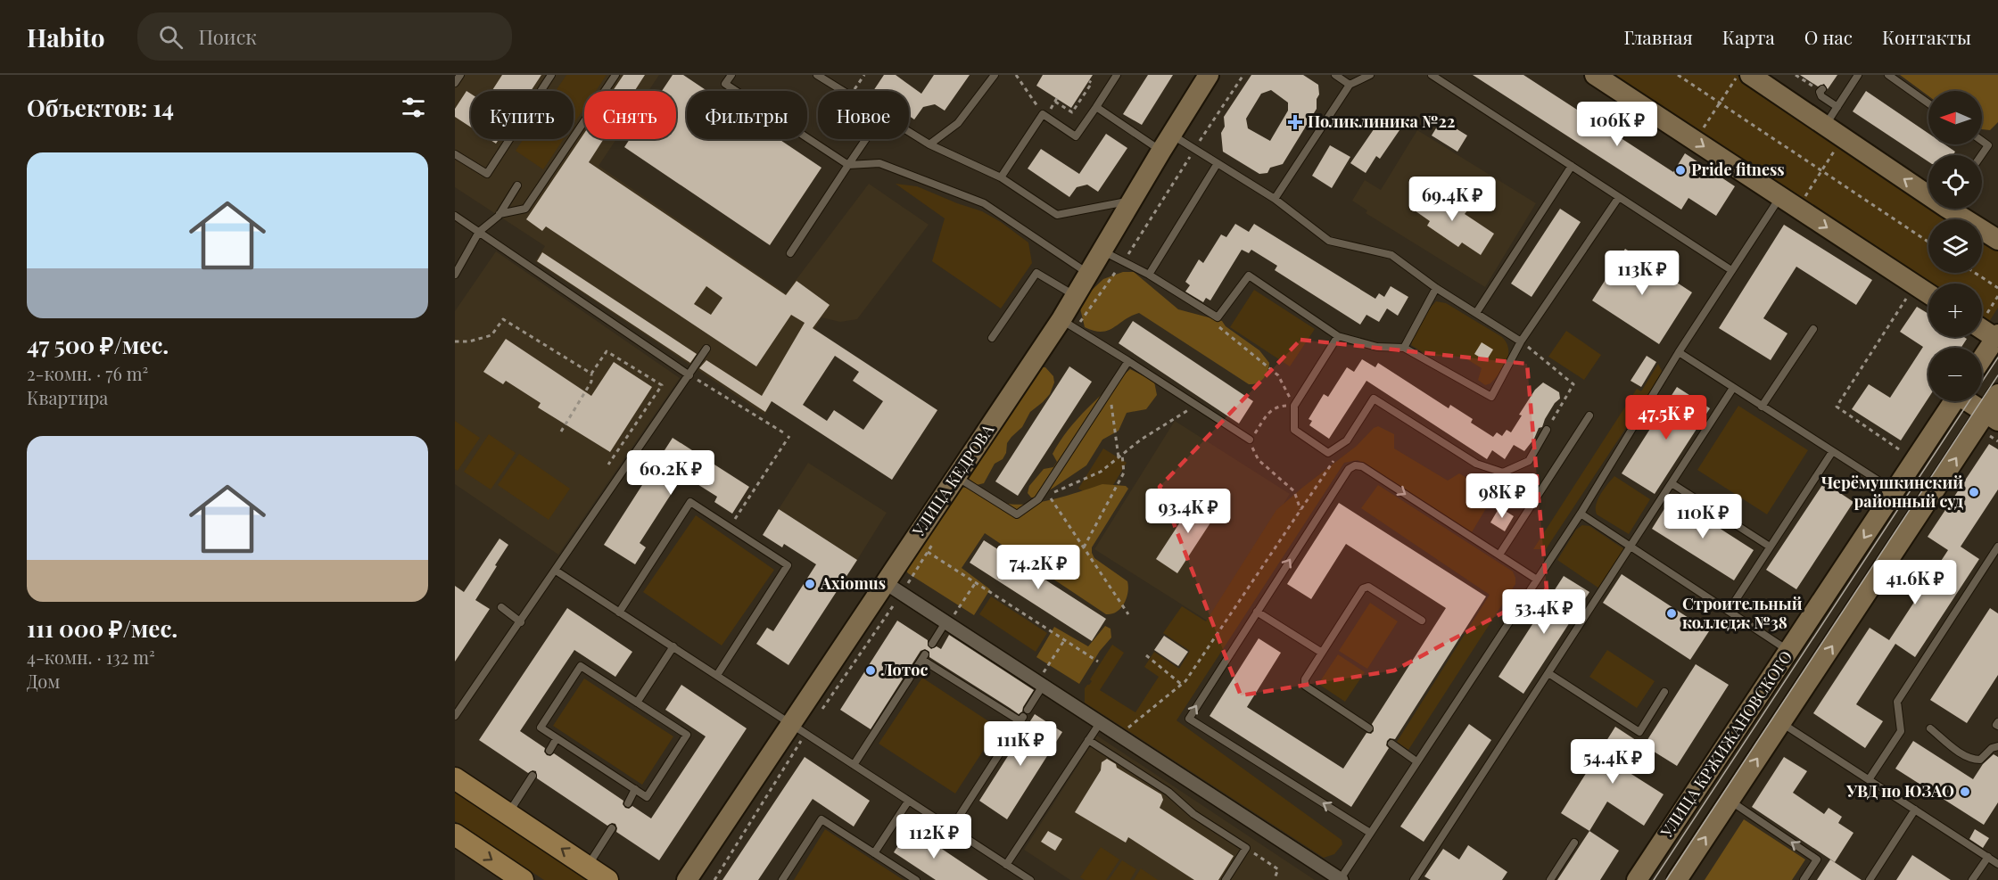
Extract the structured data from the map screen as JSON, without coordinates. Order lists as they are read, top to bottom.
{
  "streets": {
    "street": ["УЛИЦА КЕДРОВА", "УЛИЦА КРЖИЖАНОВСКОГО"]
  },
  "places": {
    "health": ["Поликлиника №22"],
    "other": [
      "Pride fitness",
      "Черёмушкинский районный суд",
      "Axiomus",
      "Строительный колледж №38",
      "Лотос",
      "УВД по ЮЗАО"
    ]
  },
  "north": "left",
  "page": {
    "header": "Habito",
    "search": "Поиск",
    "nav": [
      "Главная",
      "Карта",
      "О нас",
      "Контакты"
    ],
    "heading": "Объектов: 14",
    "map_buttons": ["+", "−"],
    "chip": [
      "Купить",
      "Снять",
      "Фильтры",
      "Новое"
    ],
    "price": [
      "106K ₽",
      "69.4K ₽",
      "113K ₽",
      "47.5K ₽",
      "60.2K ₽",
      "98K ₽",
      "93.4K ₽",
      "110K ₽",
      "74.2K ₽",
      "41.6K ₽",
      "53.4K ₽",
      "111K ₽",
      "54.4K ₽",
      "112K ₽"
    ],
    "list": [
      {
        "name": "47 500 ₽/мес.",
        "note": "2-комн. · 76 m² · Квартира"
      },
      {
        "name": "111 000 ₽/мес.",
        "note": "4-комн. · 132 m² · Дом"
      }
    ]
  }
}
